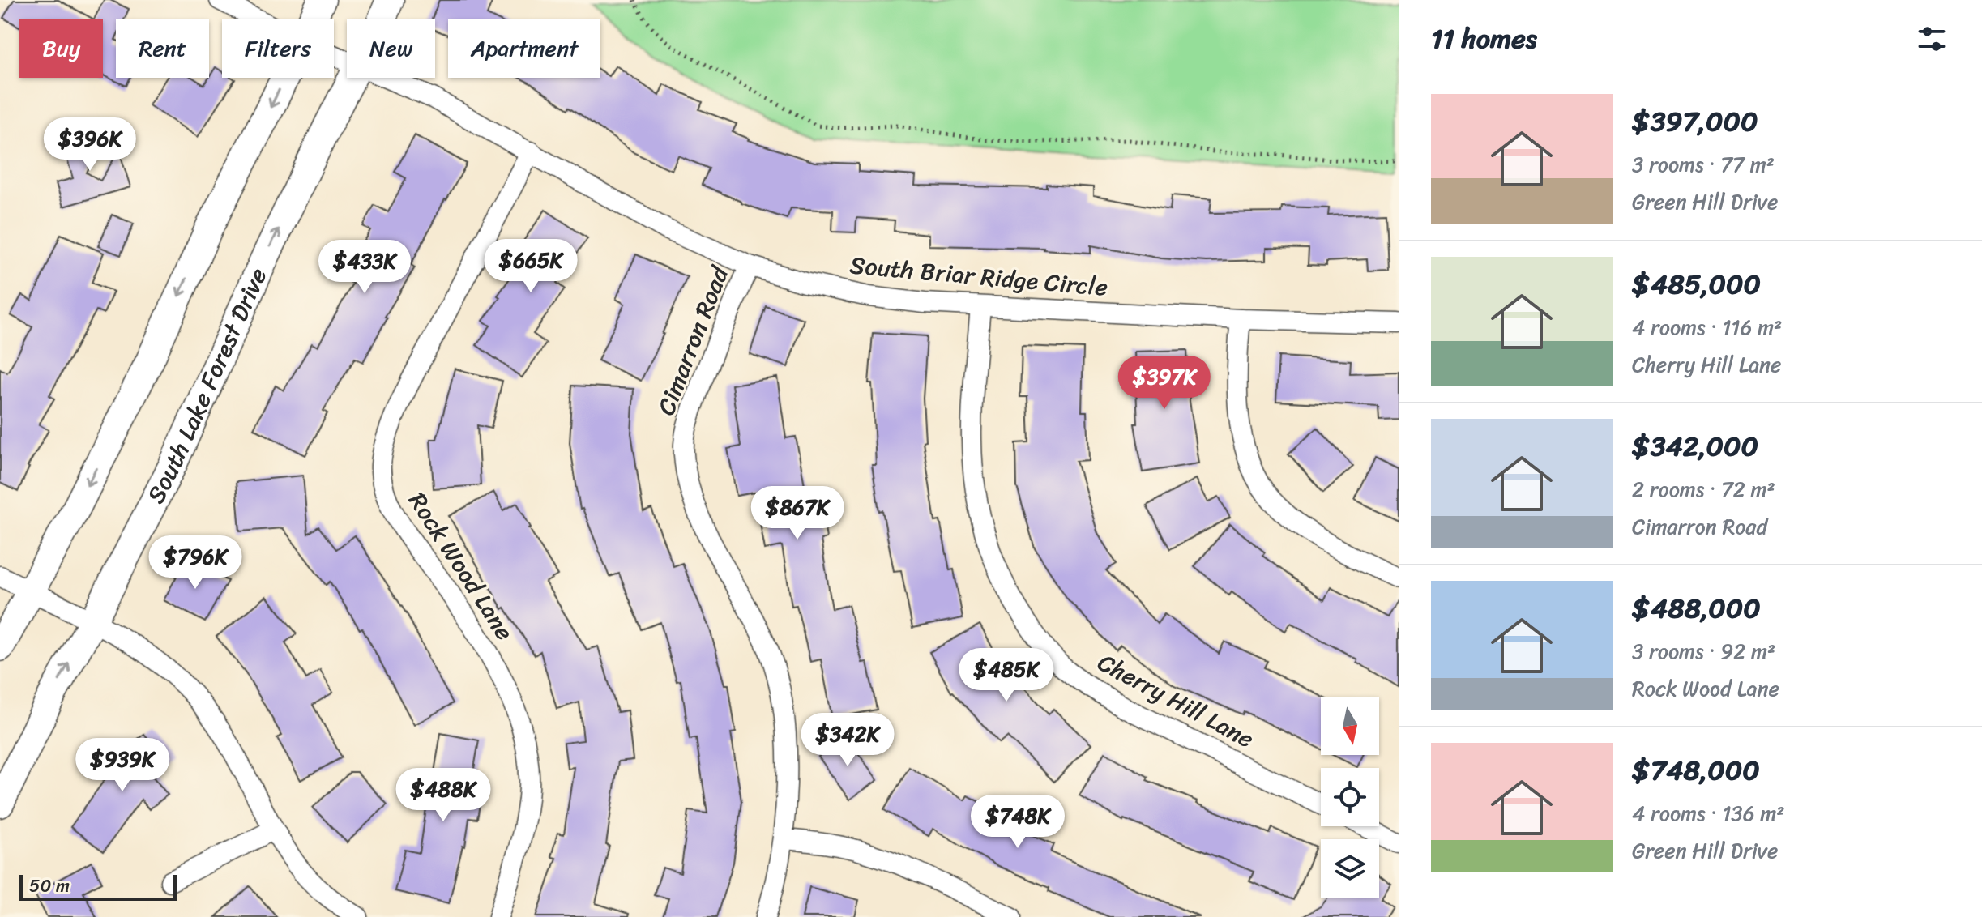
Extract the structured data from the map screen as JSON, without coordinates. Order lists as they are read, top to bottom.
{
  "streets": {
    "main road": ["South Lake Forest Drive"],
    "street": [
      "South Briar Ridge Circle",
      "Cimarron Road",
      "Rock Wood Lane",
      "Cherry Hill Lane"
    ]
  },
  "crossings": [
    ["South Briar Ridge Circle", "Cimarron Road"],
    ["South Briar Ridge Circle", "Rock Wood Lane"],
    ["South Briar Ridge Circle", "Cherry Hill Lane"]
  ],
  "scale_bar": "50 m",
  "north": "bottom",
  "page": {
    "heading": "11 homes",
    "chip": [
      "Buy",
      "Rent",
      "Filters",
      "New",
      "Apartment"
    ],
    "list": [
      {
        "name": "$397,000",
        "note": "3 rooms · 77 m² · Green Hill Drive"
      },
      {
        "name": "$485,000",
        "note": "4 rooms · 116 m² · Cherry Hill Lane"
      },
      {
        "name": "$342,000",
        "note": "2 rooms · 72 m² · Cimarron Road"
      },
      {
        "name": "$488,000",
        "note": "3 rooms · 92 m² · Rock Wood Lane"
      },
      {
        "name": "$748,000",
        "note": "4 rooms · 136 m² · Green Hill Drive"
      }
    ],
    "price": [
      "$396K",
      "$665K",
      "$433K",
      "$397K",
      "$867K",
      "$796K",
      "$485K",
      "$342K",
      "$939K",
      "$488K",
      "$748K"
    ],
    "scale": "50 m"
  }
}
